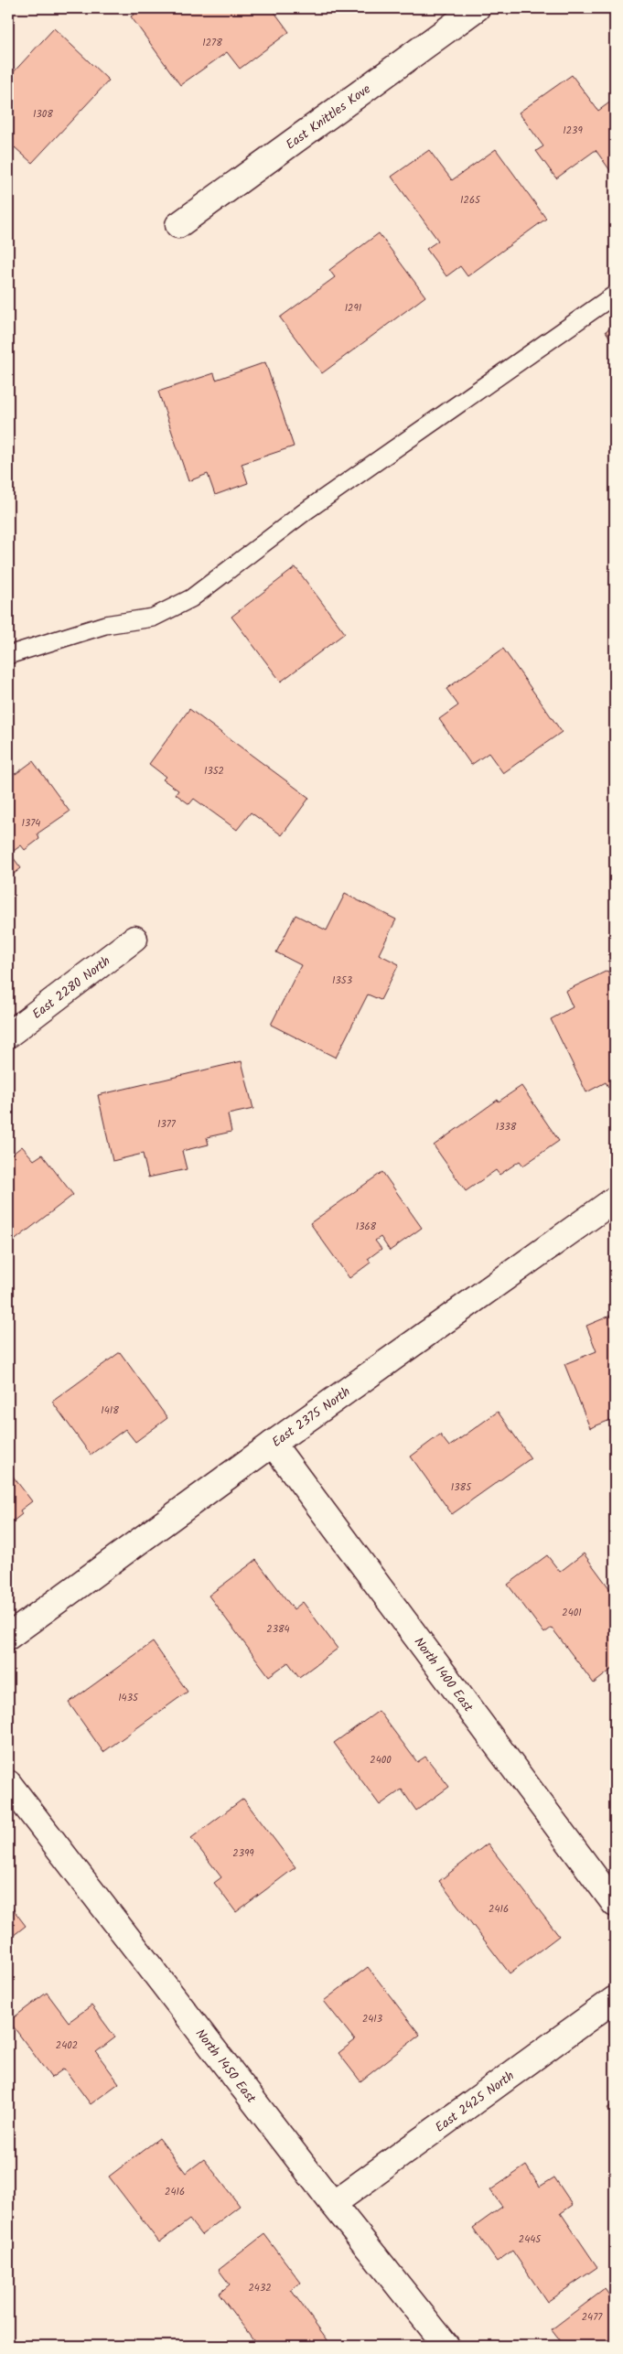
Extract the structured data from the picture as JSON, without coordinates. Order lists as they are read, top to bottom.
{
  "streets": {
    "street": [
      "East Knittles Kove",
      "East 2280 North",
      "East 2375 North",
      "North 1400 East",
      "North 1450 East",
      "East 2425 North"
    ]
  },
  "crossings": [
    ["East 2375 North", "North 1400 East"],
    ["North 1450 East", "East 2425 North"]
  ],
  "house_numbers": [
    "1278",
    "1308",
    "1239",
    "1265",
    "1291",
    "1352",
    "1374",
    "1353",
    "1377",
    "1338",
    "1368",
    "1418",
    "1385",
    "2401",
    "2384",
    "1435",
    "2400",
    "2399",
    "2416",
    "2413",
    "2402",
    "2416",
    "2445",
    "2432",
    "2477"
  ]
}
